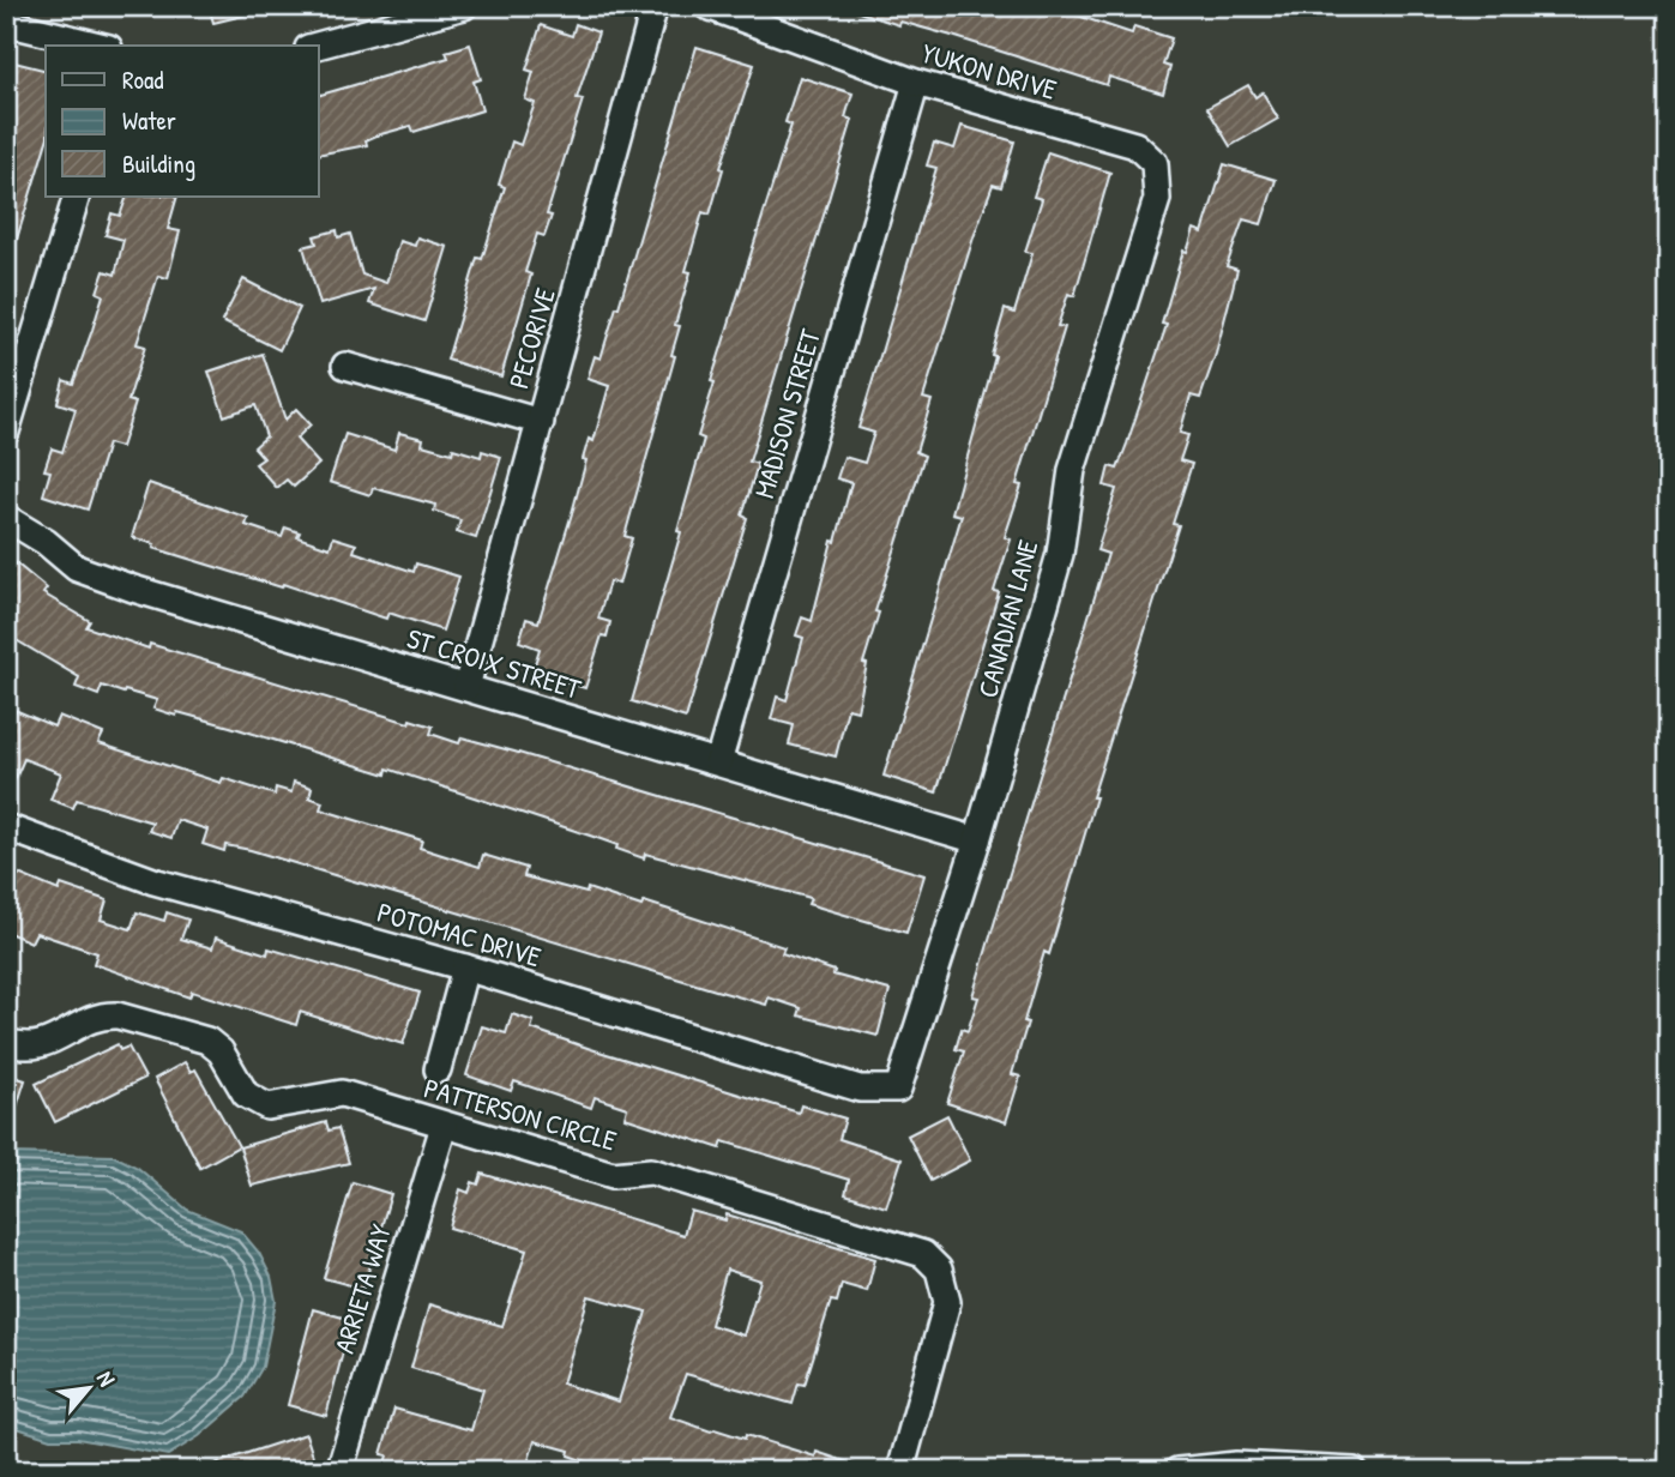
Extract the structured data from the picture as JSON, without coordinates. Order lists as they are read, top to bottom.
{
  "streets": {
    "street": [
      "YUKON DRIVE",
      "PECORIVE",
      "MADISON STREET",
      "CANADIAN LANE",
      "ST CROIX STREET",
      "POTOMAC DRIVE",
      "PATTERSON CIRCLE",
      "ARRIETA WAY"
    ]
  },
  "crossings": [
    ["YUKON DRIVE", "MADISON STREET"],
    ["YUKON DRIVE", "CANADIAN LANE"],
    ["PECORIVE", "ST CROIX STREET"],
    ["MADISON STREET", "ST CROIX STREET"],
    ["CANADIAN LANE", "ST CROIX STREET"],
    ["CANADIAN LANE", "POTOMAC DRIVE"],
    ["PATTERSON CIRCLE", "ARRIETA WAY"]
  ],
  "legend": ["Road", "Water", "Building"],
  "north": "top right"
}
